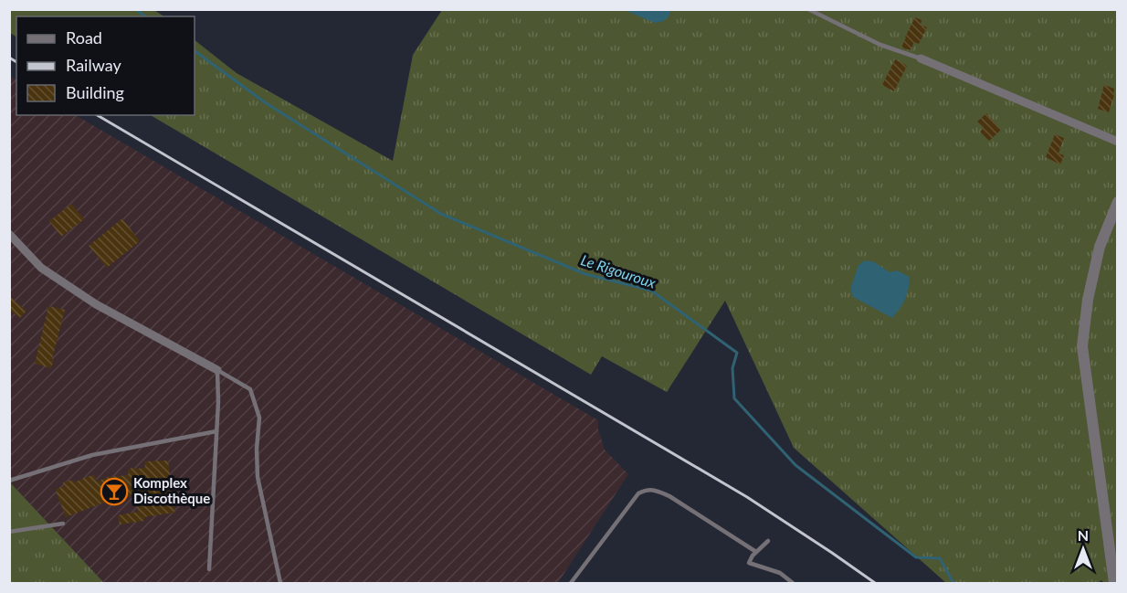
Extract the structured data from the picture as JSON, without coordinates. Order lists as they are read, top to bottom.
{
  "water": ["Le Rigouroux"],
  "places": {
    "bar": ["Komplex Discothèque"]
  },
  "legend": ["Road", "Railway", "Building"],
  "north": "top"
}
